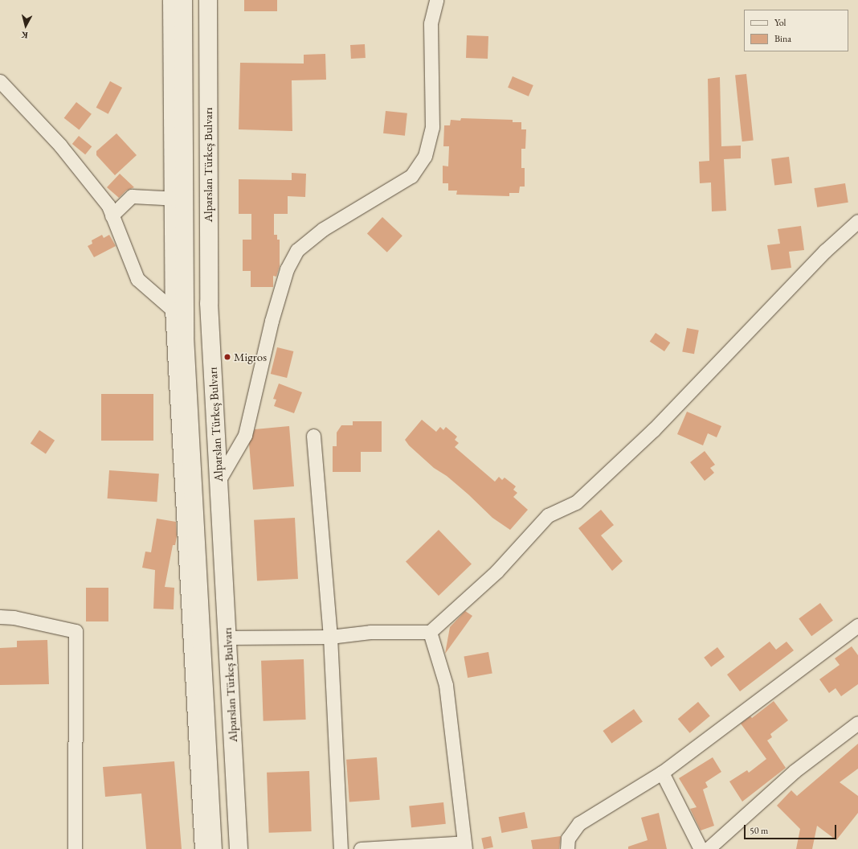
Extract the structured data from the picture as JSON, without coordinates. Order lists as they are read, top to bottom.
{
  "streets": {
    "main road": ["Alparslan Türkeş Bulvarı"]
  },
  "places": ["Migros"],
  "legend": ["Yol", "Bina"],
  "scale_bar": "50 m",
  "north": "bottom"
}
